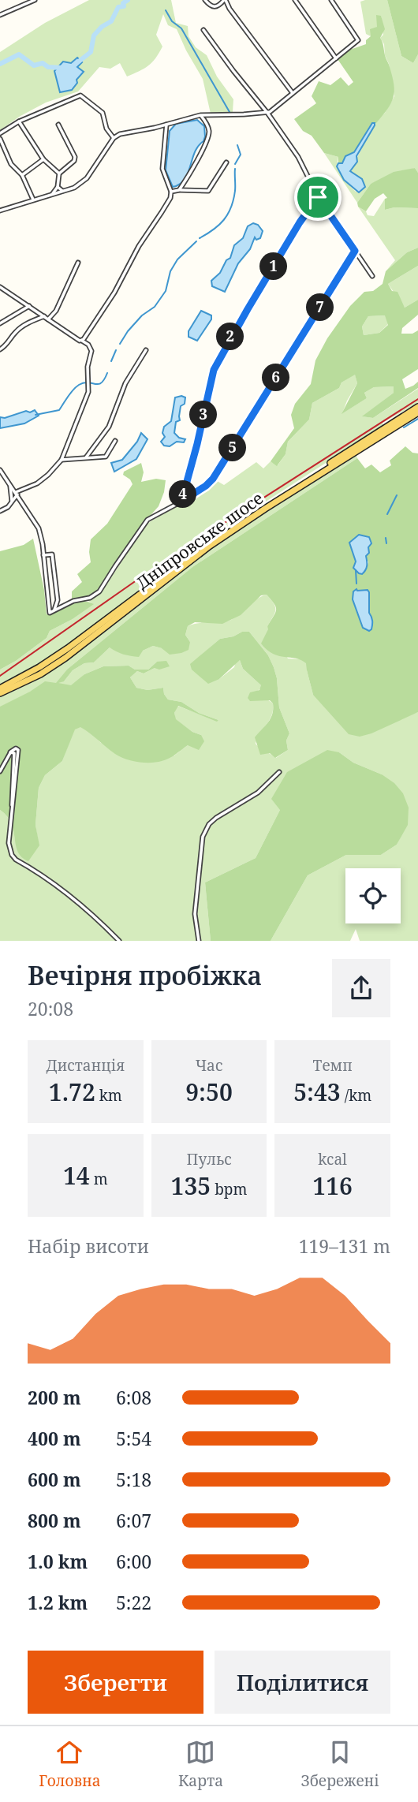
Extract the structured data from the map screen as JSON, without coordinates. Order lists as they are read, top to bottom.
{
  "streets": {
    "main road": ["Дніпровське шосе"]
  },
  "page": {
    "pins": [
      "1",
      "7",
      "2",
      "6",
      "3",
      "5",
      "4"
    ],
    "heading": ["Вечірня пробіжка", "20:08"],
    "stats": [
      ["Дистанція", "1.72 km"],
      ["Час", "9:50"],
      ["Темп", "5:43 /km"],
      ["14 m"],
      ["Пульс", "135 bpm"],
      ["kcal", "116"]
    ],
    "chart": ["Набір висоти", "119–131 m"],
    "list": [
      {
        "name": "200 m",
        "note": "6:08"
      },
      {
        "name": "400 m",
        "note": "5:54"
      },
      {
        "name": "600 m",
        "note": "5:18"
      },
      {
        "name": "800 m",
        "note": "6:07"
      },
      {
        "name": "1.0 km",
        "note": "6:00"
      },
      {
        "name": "1.2 km",
        "note": "5:22"
      }
    ],
    "buttons": ["Зберегти", "Поділитися"],
    "tabs": ["Головна", "Карта", "Збережені"]
  }
}
